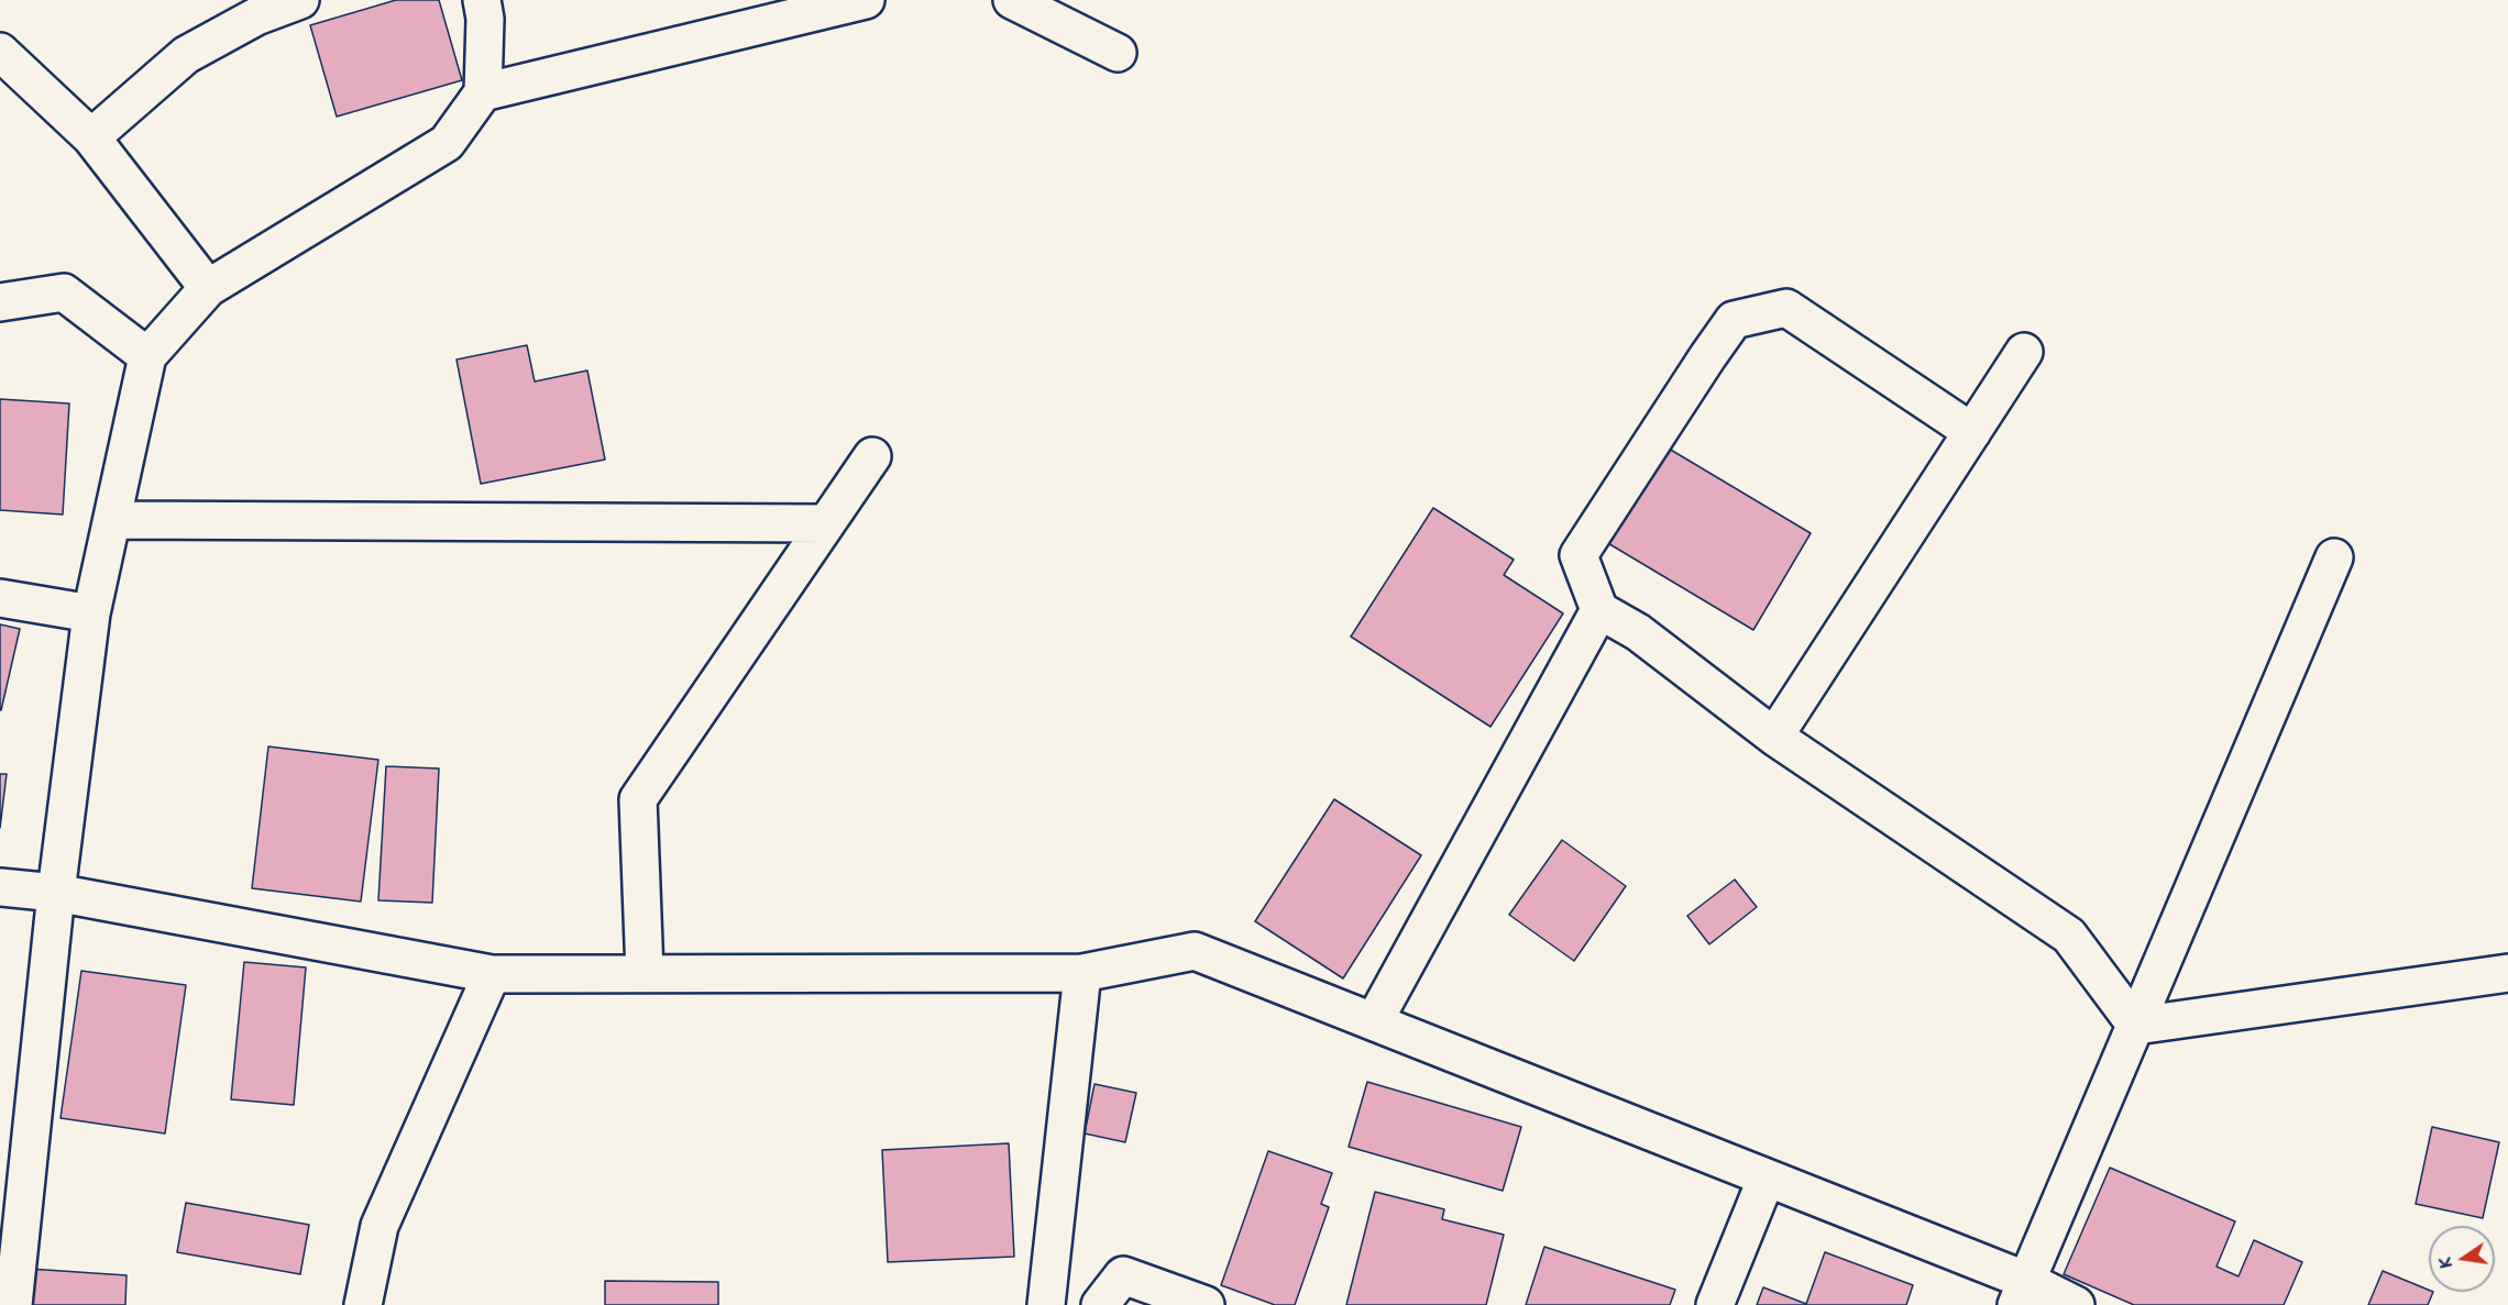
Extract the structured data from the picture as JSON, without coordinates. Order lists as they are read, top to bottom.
{
  "north": "left"
}
